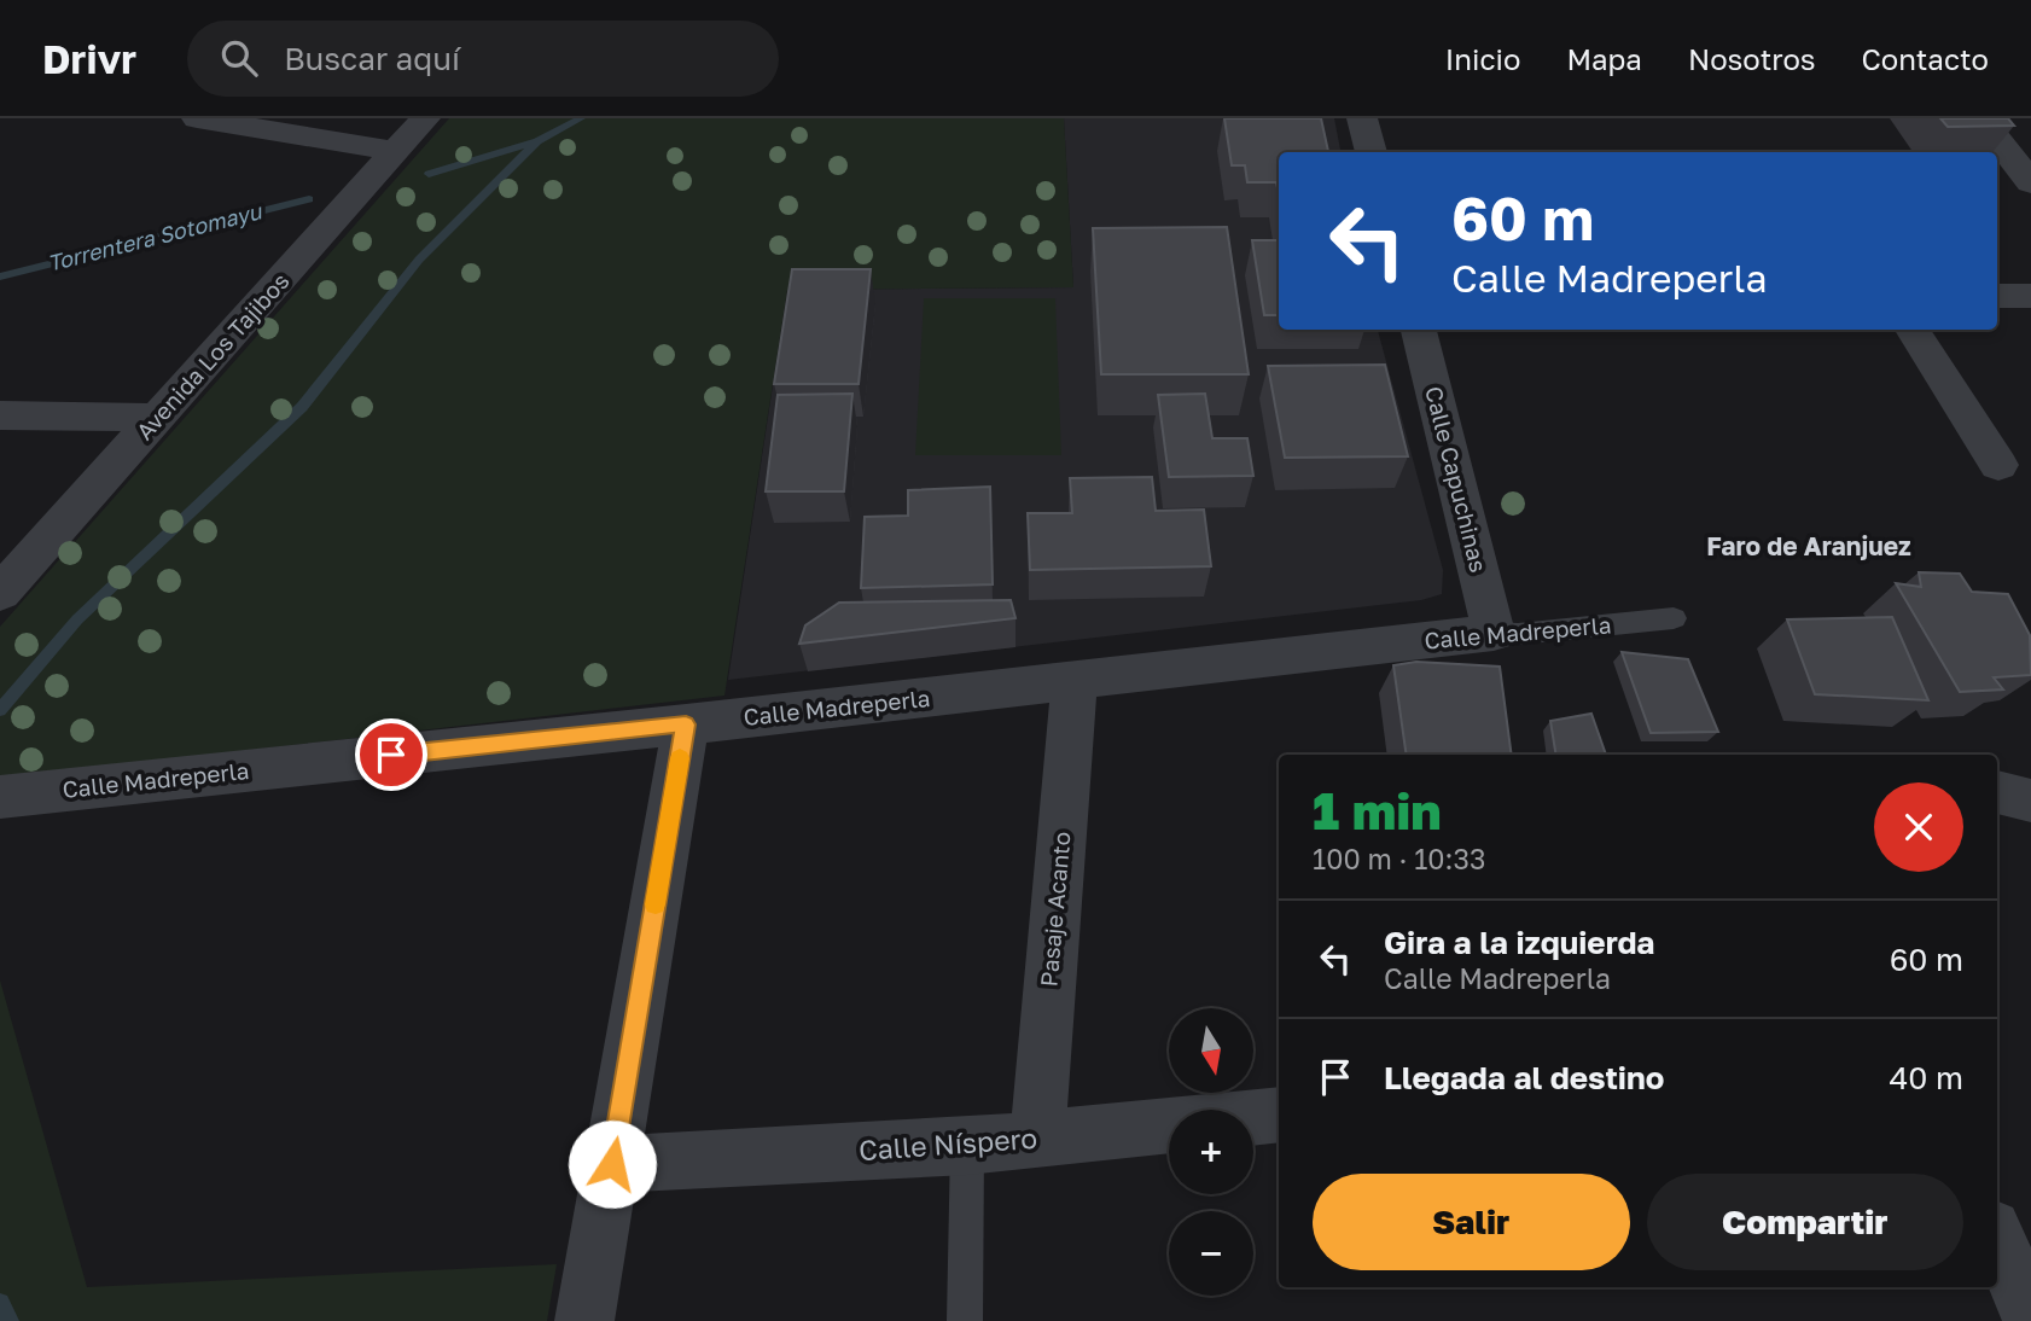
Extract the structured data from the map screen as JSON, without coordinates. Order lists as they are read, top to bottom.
{
  "streets": {
    "street": [
      "Avenida Los Tajibos",
      "Calle Capuchinas",
      "Calle Madreperla",
      "Pasaje Acanto",
      "Calle Níspero"
    ]
  },
  "crossings": [
    ["Calle Capuchinas", "Calle Madreperla"],
    ["Calle Madreperla", "Pasaje Acanto"],
    ["Pasaje Acanto", "Calle Níspero"]
  ],
  "districts": ["Faro de Aranjuez"],
  "water": ["Torrentera Sotomayu"],
  "north": "bottom",
  "page": {
    "header": "Drivr",
    "search": "Buscar aquí",
    "nav": [
      "Inicio",
      "Mapa",
      "Nosotros",
      "Contacto"
    ],
    "turn": ["60 m", "Calle Madreperla"],
    "heading": ["1 min", "100 m · 10:33"],
    "list": [
      {
        "name": "Gira a la izquierda",
        "note": "Calle Madreperla",
        "value": "60 m"
      },
      {
        "name": "Llegada al destino",
        "value": "40 m"
      }
    ],
    "map_buttons": ["+", "−"],
    "buttons": ["Salir", "Compartir"]
  }
}
